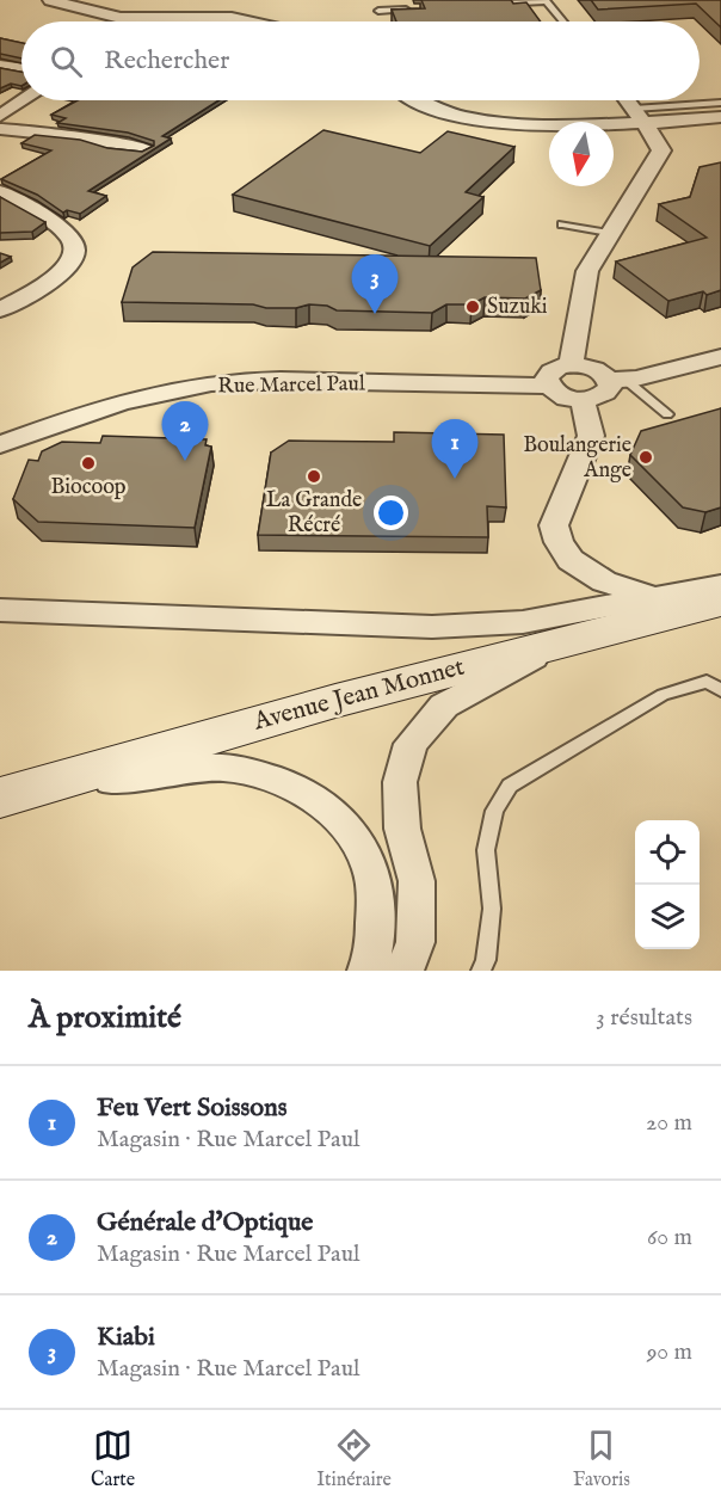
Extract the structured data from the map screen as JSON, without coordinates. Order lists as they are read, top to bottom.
{
  "streets": {
    "main road": ["Avenue Jean Monnet"],
    "street": ["Rue Marcel Paul"]
  },
  "places": [
    "Suzuki",
    "Boulangerie Ange",
    "Biocoop",
    "La Grande Récré"
  ],
  "north": "bottom",
  "page": {
    "search": "Rechercher",
    "pins": ["3", "2", "1"],
    "heading": ["À proximité", "3 résultats"],
    "list": [
      {
        "mark": "1",
        "name": "Feu Vert Soissons",
        "note": "Magasin · Rue Marcel Paul",
        "value": "20 m"
      },
      {
        "mark": "2",
        "name": "Générale d'Optique",
        "note": "Magasin · Rue Marcel Paul",
        "value": "60 m"
      },
      {
        "mark": "3",
        "name": "Kiabi",
        "note": "Magasin · Rue Marcel Paul",
        "value": "90 m"
      }
    ],
    "nav": ["Carte", "Itinéraire", "Favoris"]
  }
}
